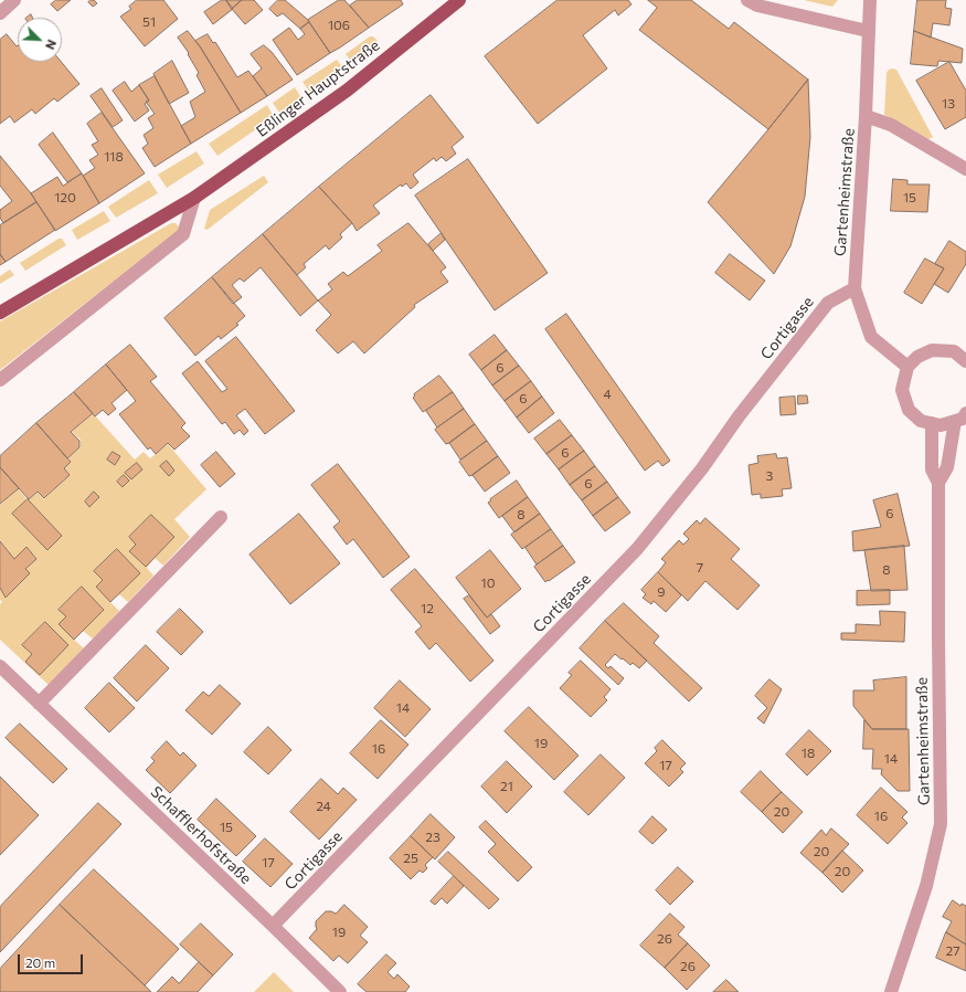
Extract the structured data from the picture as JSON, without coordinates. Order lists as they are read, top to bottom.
{
  "streets": {
    "main road": ["Eßlinger Hauptstraße"],
    "street": ["Gartenheimstraße", "Cortigasse", "Schafflerhofstraße"]
  },
  "crossings": [
    ["Gartenheimstraße", "Cortigasse"],
    ["Cortigasse", "Schafflerhofstraße"]
  ],
  "house_numbers": [
    "51",
    "106",
    "13",
    "118",
    "120",
    "15",
    "6",
    "4",
    "6",
    "6",
    "3",
    "6",
    "6",
    "8",
    "7",
    "8",
    "10",
    "9",
    "12",
    "14",
    "19",
    "16",
    "18",
    "14",
    "17",
    "21",
    "24",
    "20",
    "16",
    "15",
    "23",
    "20",
    "25",
    "17",
    "20",
    "19",
    "26",
    "27",
    "26"
  ],
  "scale_bar": "20 m",
  "north": "bottom right"
}
